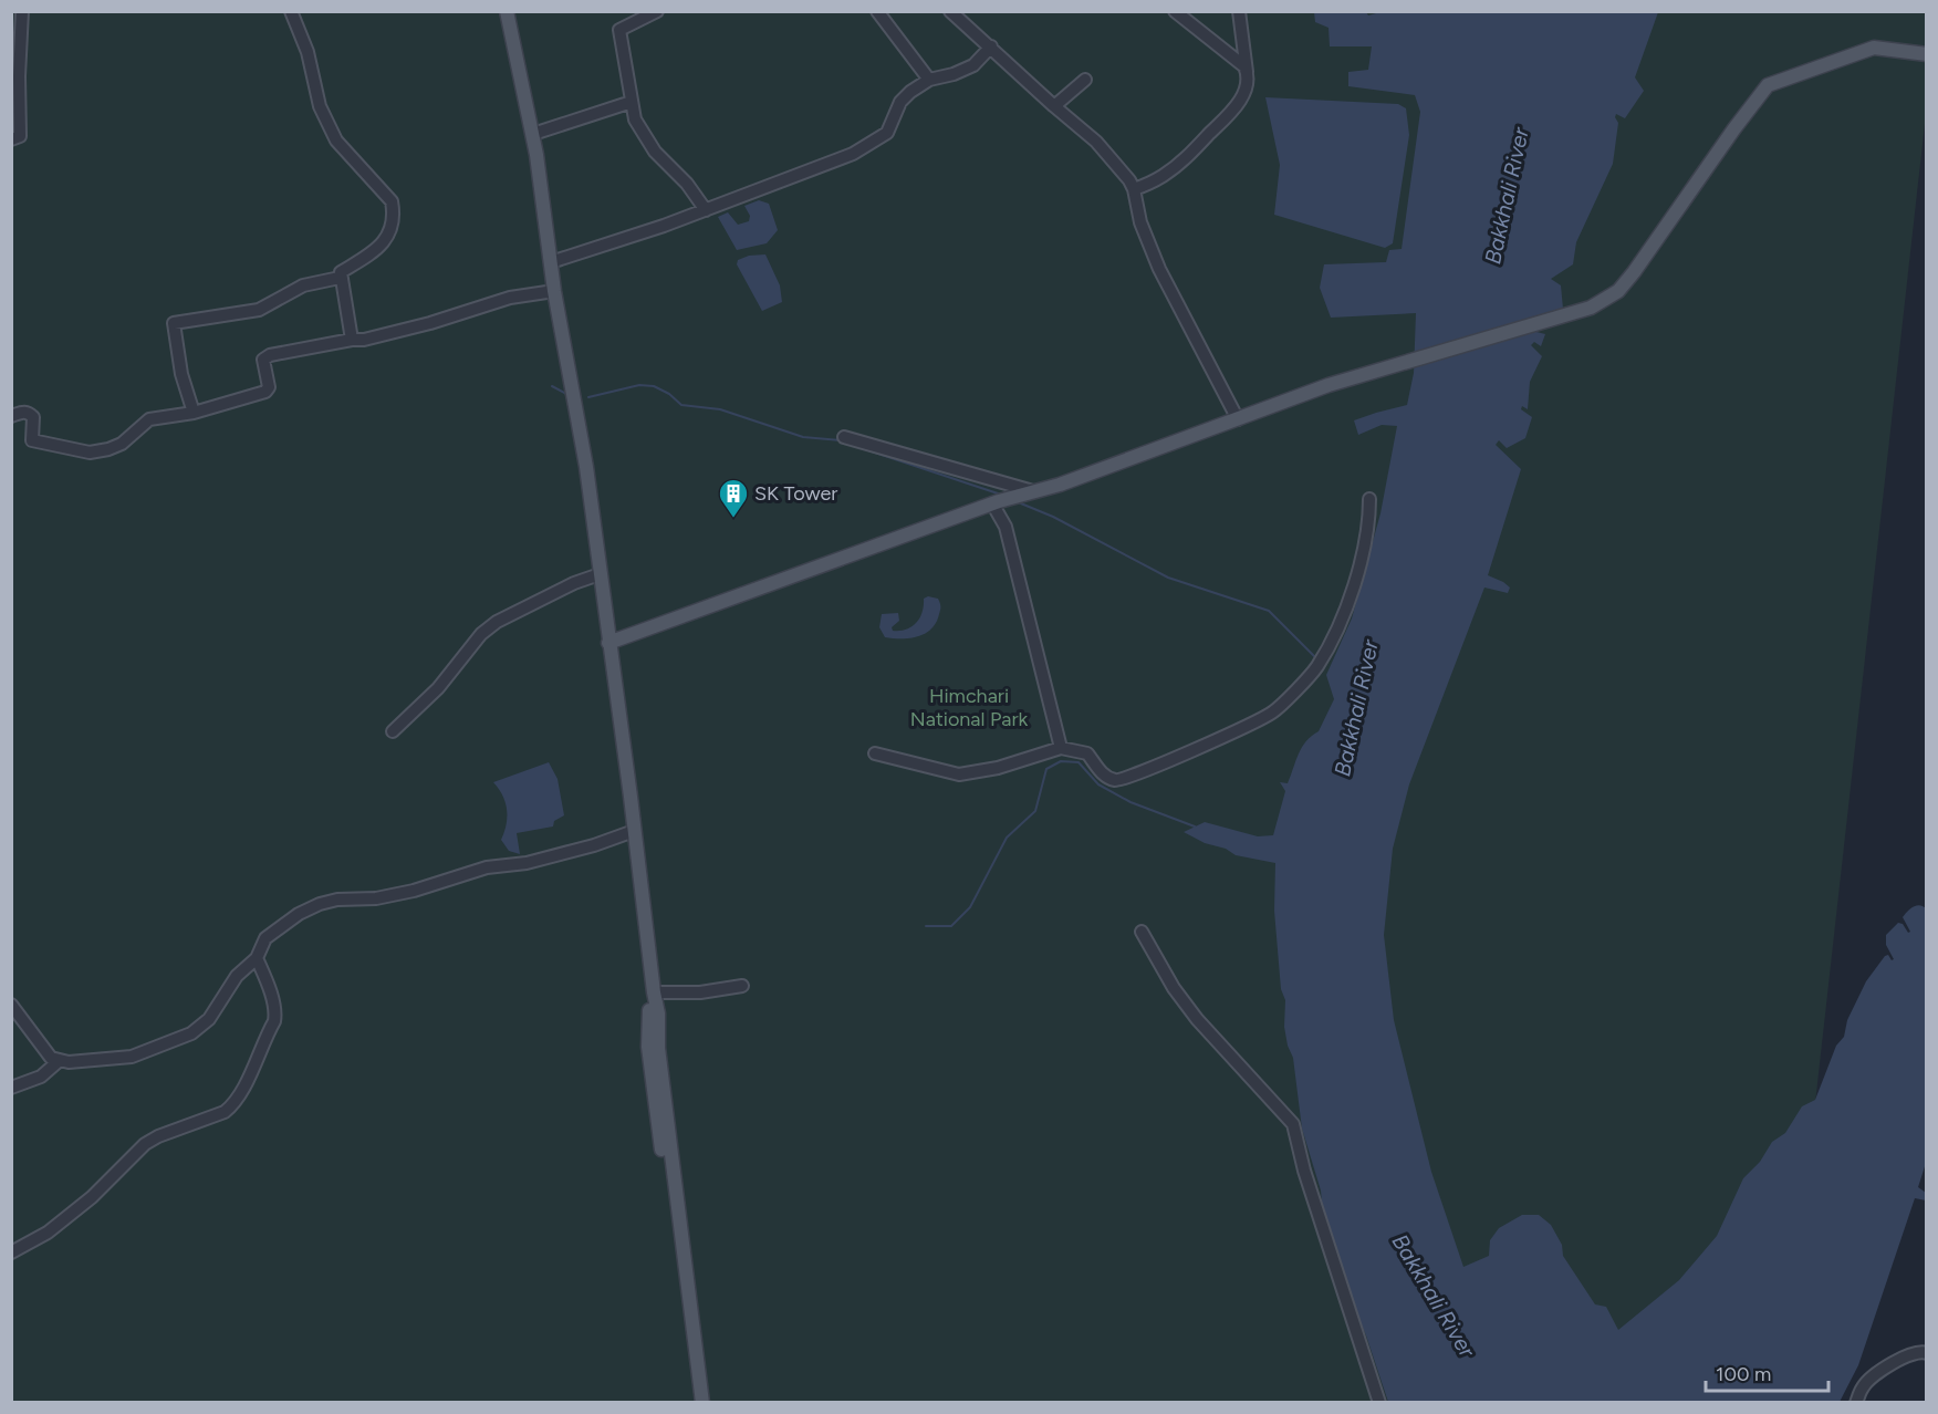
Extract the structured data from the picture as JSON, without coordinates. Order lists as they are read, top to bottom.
{
  "water": ["Bakkhali River"],
  "parks": ["Himchari National Park"],
  "places": {
    "building": ["SK Tower"]
  },
  "scale_bar": "100 m"
}
